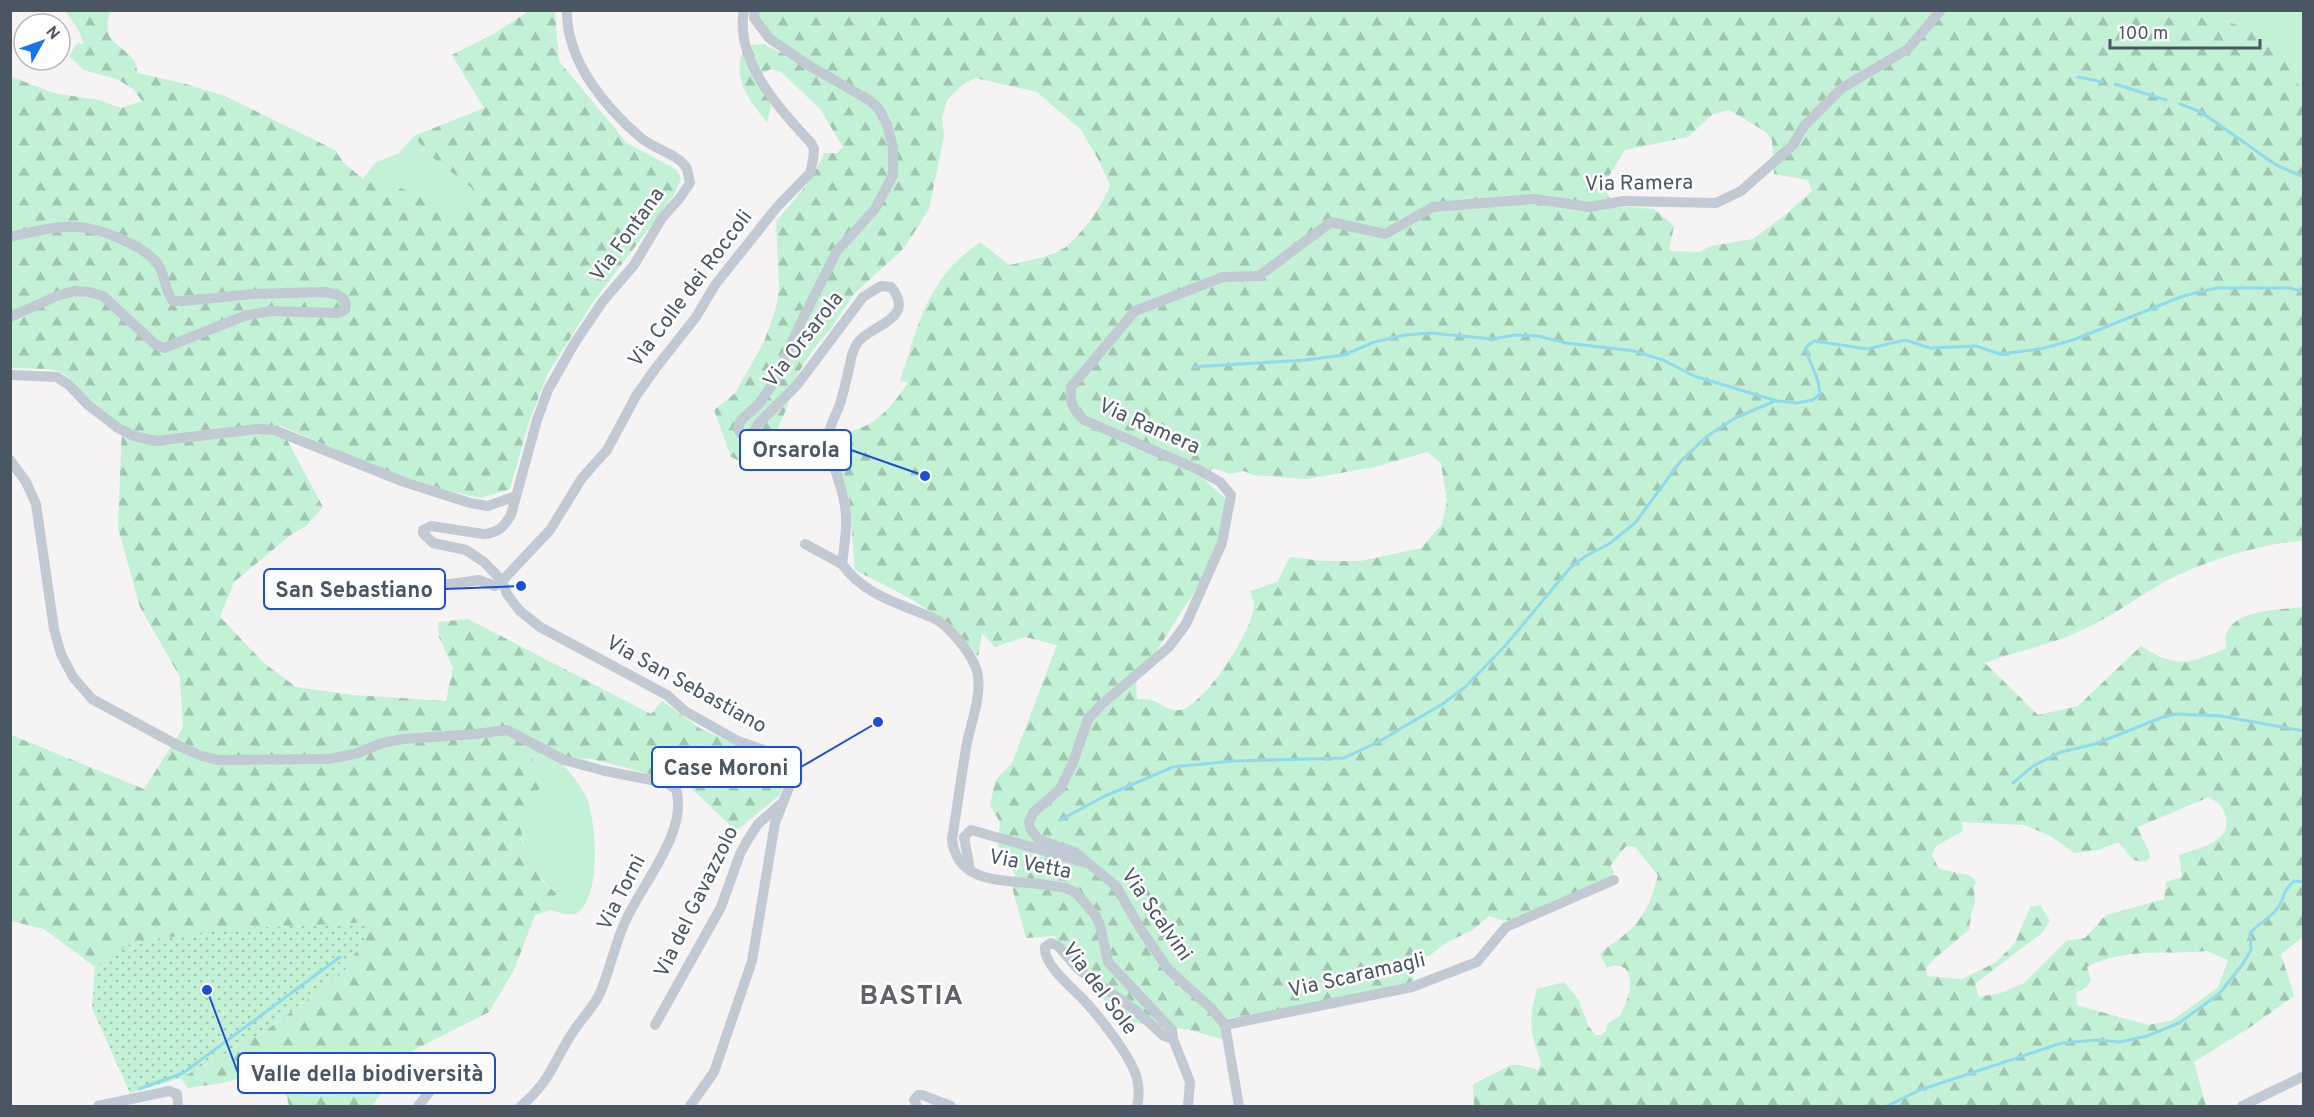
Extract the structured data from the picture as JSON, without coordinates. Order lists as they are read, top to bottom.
{
  "streets": {
    "street": [
      "Via Ramera",
      "Via Fontana",
      "Via Colle dei Roccoli",
      "Via Orsarola",
      "Via San Sebastiano",
      "Via Vetta",
      "Via Torni",
      "Via del Gavazzolo",
      "Via Scalvini",
      "Via Scaramagli",
      "Via del Sole"
    ]
  },
  "crossings": [
    ["Via Ramera", "Via Scalvini"],
    ["Via Fontana", "Via San Sebastiano"],
    ["Via Colle dei Roccoli", "Via San Sebastiano"],
    ["Via Orsarola", "Via Vetta"],
    ["Via San Sebastiano", "Via del Gavazzolo"],
    ["Via Vetta", "Via Scalvini"],
    ["Via Vetta", "Via del Sole"],
    ["Via Scalvini", "Via Scaramagli"]
  ],
  "districts": ["BASTIA"],
  "places": [
    "Orsarola",
    "San Sebastiano",
    "Case Moroni",
    "Valle della biodiversità"
  ],
  "scale_bar": "100 m",
  "north": "top right"
}
